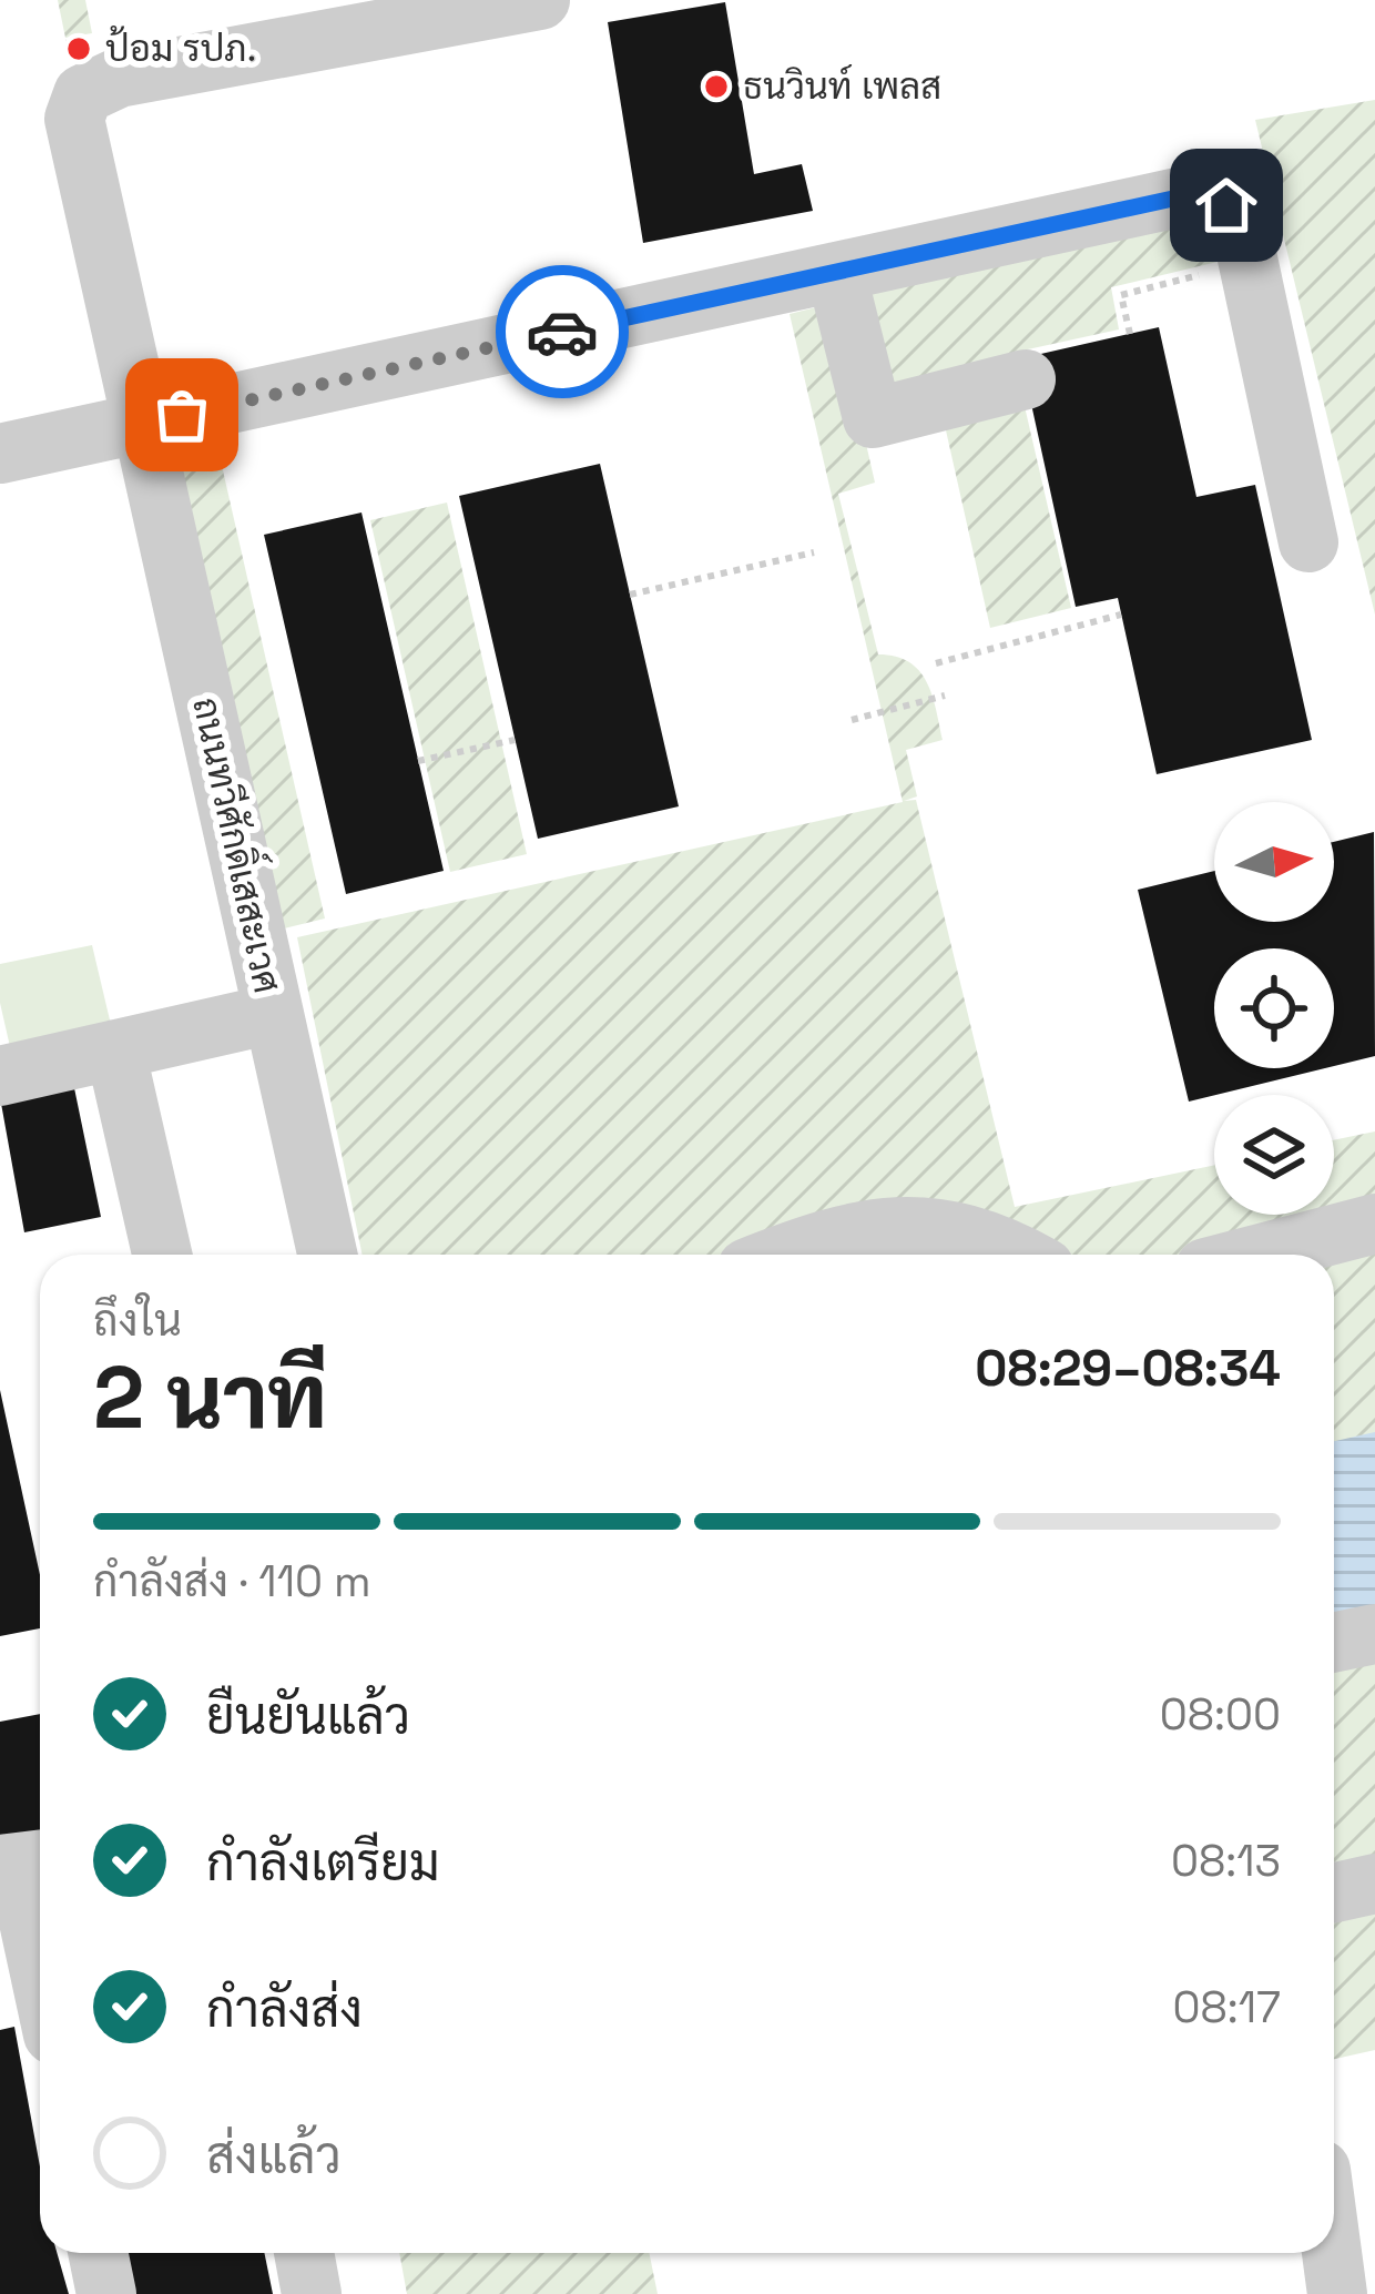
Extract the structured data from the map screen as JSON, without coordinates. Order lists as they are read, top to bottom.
{
  "streets": {
    "street": ["ถนนทวีศักดิ์เสสะเวศ"]
  },
  "places": ["ป้อม รปภ.", "ธนวินท์ เพลส"],
  "north": "right",
  "page": {
    "heading": ["2 นาที", "ถึงใน", "08:29–08:34"],
    "bar": "กำลังส่ง · 110 m",
    "list": [
      ["ยืนยันแล้ว", "08:00"],
      ["กำลังเตรียม", "08:13"],
      ["กำลังส่ง", "08:17"],
      "ส่งแล้ว"
    ]
  }
}
